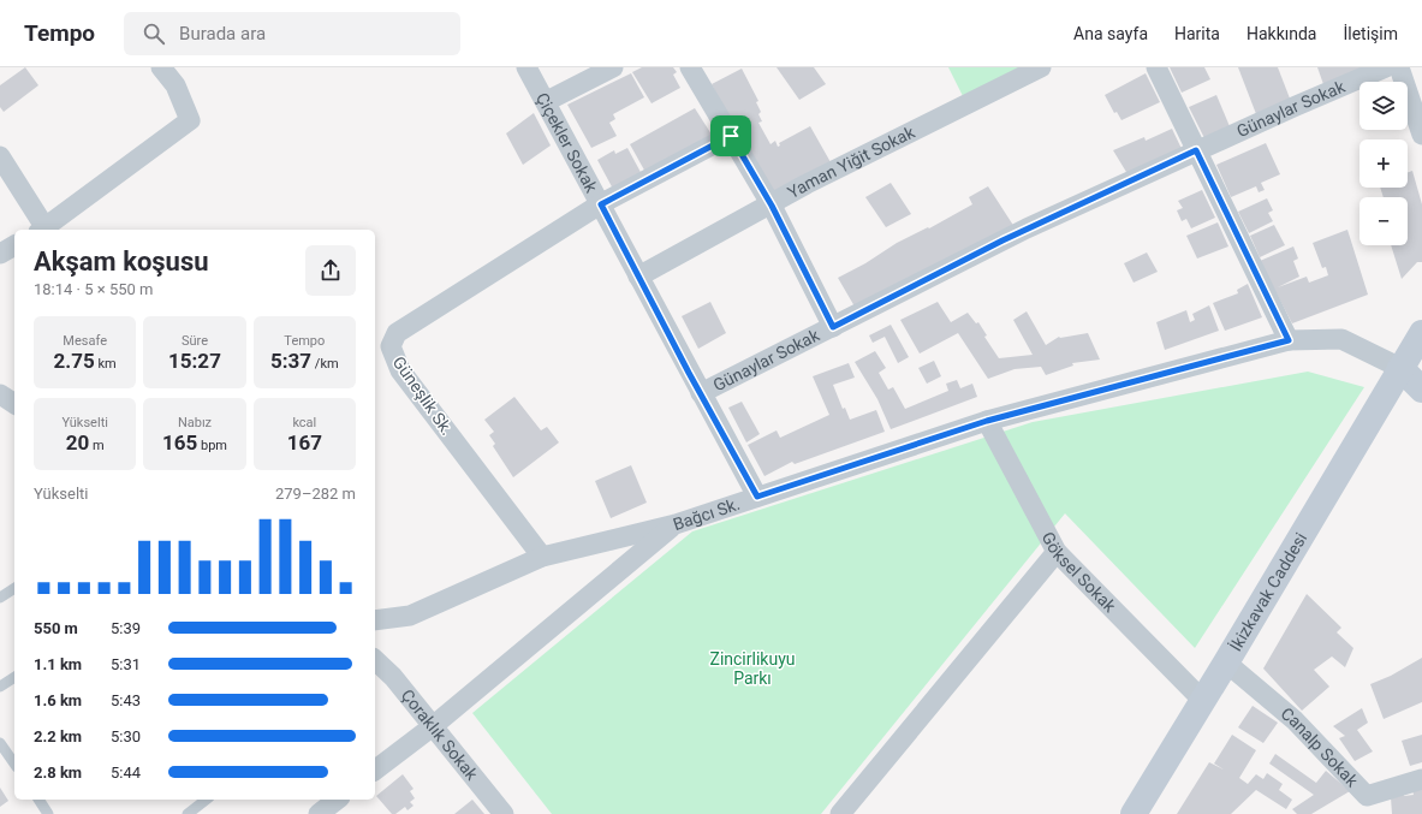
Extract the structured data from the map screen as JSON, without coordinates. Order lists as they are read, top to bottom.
{
  "streets": {
    "street": [
      "Günaylar Sokak",
      "Çiçekler Sokak",
      "Yaman Yiğit Sokak",
      "Güneşlik Sk.",
      "Bağcı Sk.",
      "Göksel Sokak",
      "İkizkavak Caddesi",
      "Çoraklık Sokak",
      "Canalp Sokak"
    ]
  },
  "crossings": [
    ["Günaylar Sokak", "Çiçekler Sokak"],
    ["Çiçekler Sokak", "Yaman Yiğit Sokak"],
    ["Çiçekler Sokak", "Güneşlik Sk."],
    ["Çiçekler Sokak", "Bağcı Sk."],
    ["Güneşlik Sk.", "Bağcı Sk."],
    ["Bağcı Sk.", "Göksel Sokak"],
    ["Bağcı Sk.", "İkizkavak Caddesi"],
    ["Göksel Sokak", "İkizkavak Caddesi"],
    ["İkizkavak Caddesi", "Canalp Sokak"]
  ],
  "parks": ["Zincirlikuyu Parkı"],
  "page": {
    "header": "Tempo",
    "search": "Burada ara",
    "nav": [
      "Ana sayfa",
      "Harita",
      "Hakkında",
      "İletişim"
    ],
    "map_buttons": ["+", "−"],
    "heading": ["Akşam koşusu", "18:14 · 5 × 550 m"],
    "stats": [
      ["Mesafe", "2.75 km"],
      ["Süre", "15:27"],
      ["Tempo", "5:37 /km"],
      ["Yükselti", "20 m"],
      ["Nabız", "165 bpm"],
      ["kcal", "167"]
    ],
    "chart": ["Yükselti", "279–282 m"],
    "list": [
      {
        "name": "550 m",
        "note": "5:39"
      },
      {
        "name": "1.1 km",
        "note": "5:31"
      },
      {
        "name": "1.6 km",
        "note": "5:43"
      },
      {
        "name": "2.2 km",
        "note": "5:30"
      },
      {
        "name": "2.8 km",
        "note": "5:44"
      }
    ]
  }
}
